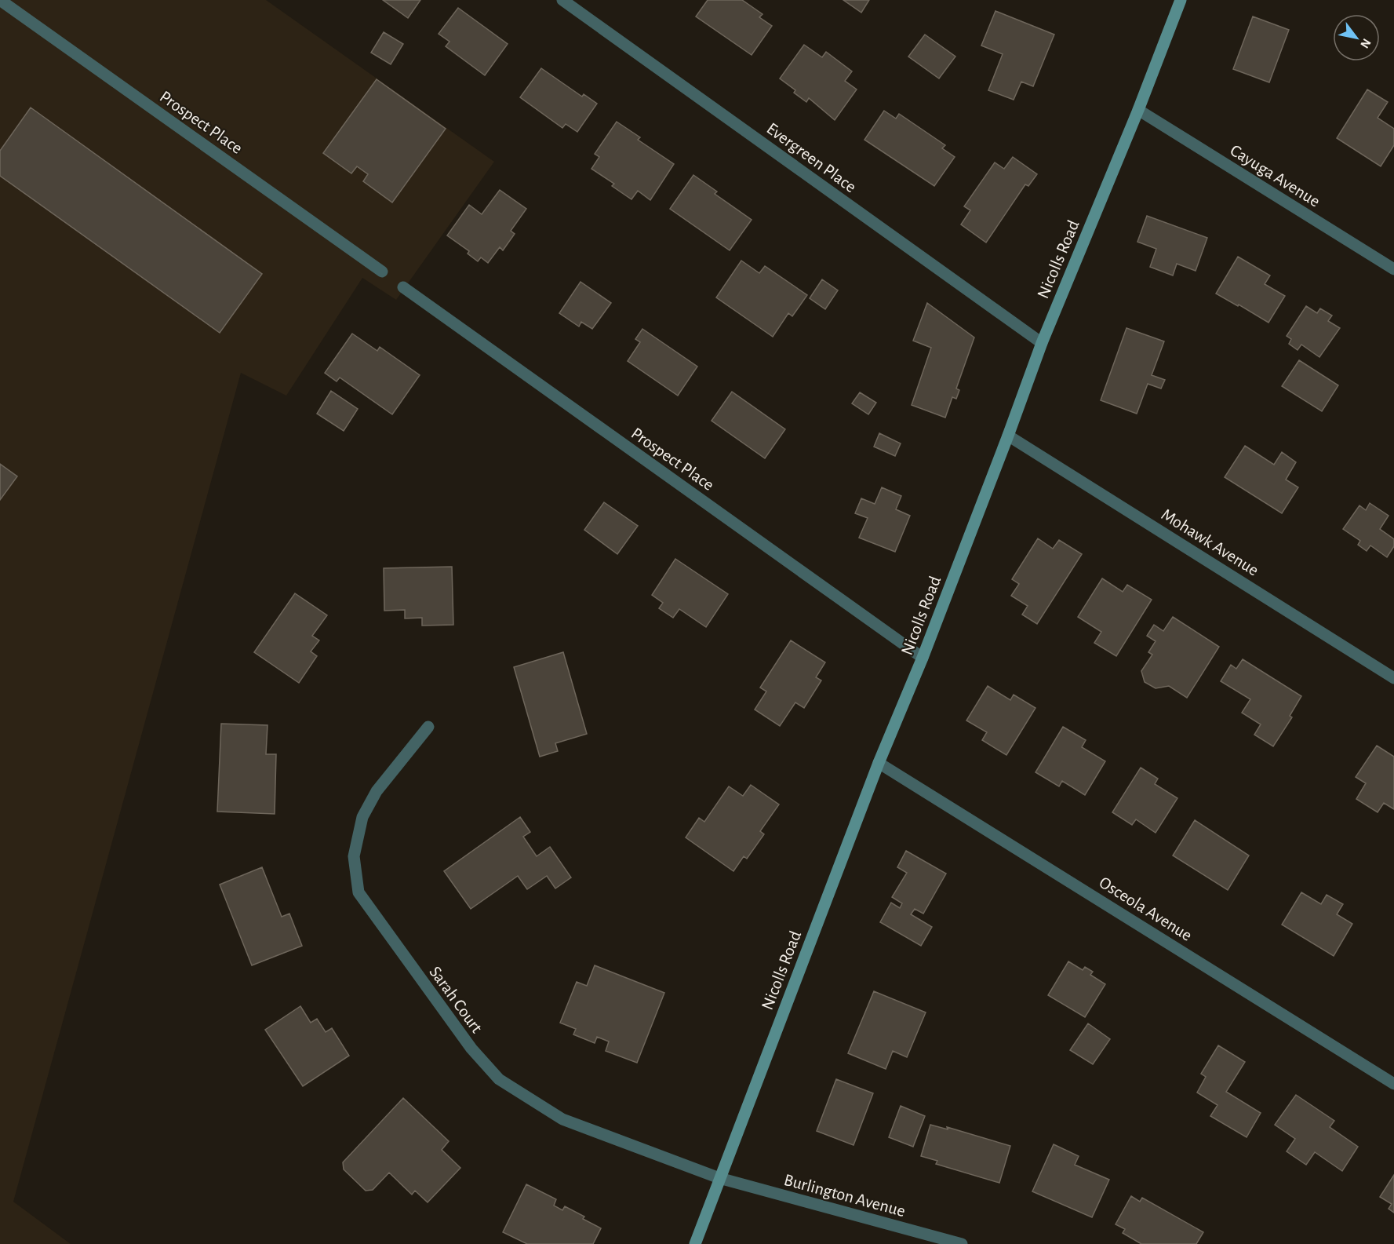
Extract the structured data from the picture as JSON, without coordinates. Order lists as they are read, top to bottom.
{
  "streets": {
    "street": [
      "Prospect Place",
      "Evergreen Place",
      "Cayuga Avenue",
      "Nicolls Road",
      "Mohawk Avenue",
      "Osceola Avenue",
      "Sarah Court",
      "Burlington Avenue"
    ]
  },
  "crossings": [
    ["Prospect Place", "Nicolls Road"],
    ["Evergreen Place", "Nicolls Road"],
    ["Cayuga Avenue", "Nicolls Road"],
    ["Nicolls Road", "Mohawk Avenue"],
    ["Nicolls Road", "Osceola Avenue"],
    ["Nicolls Road", "Sarah Court"],
    ["Nicolls Road", "Burlington Avenue"],
    ["Sarah Court", "Burlington Avenue"]
  ],
  "north": "bottom right"
}
